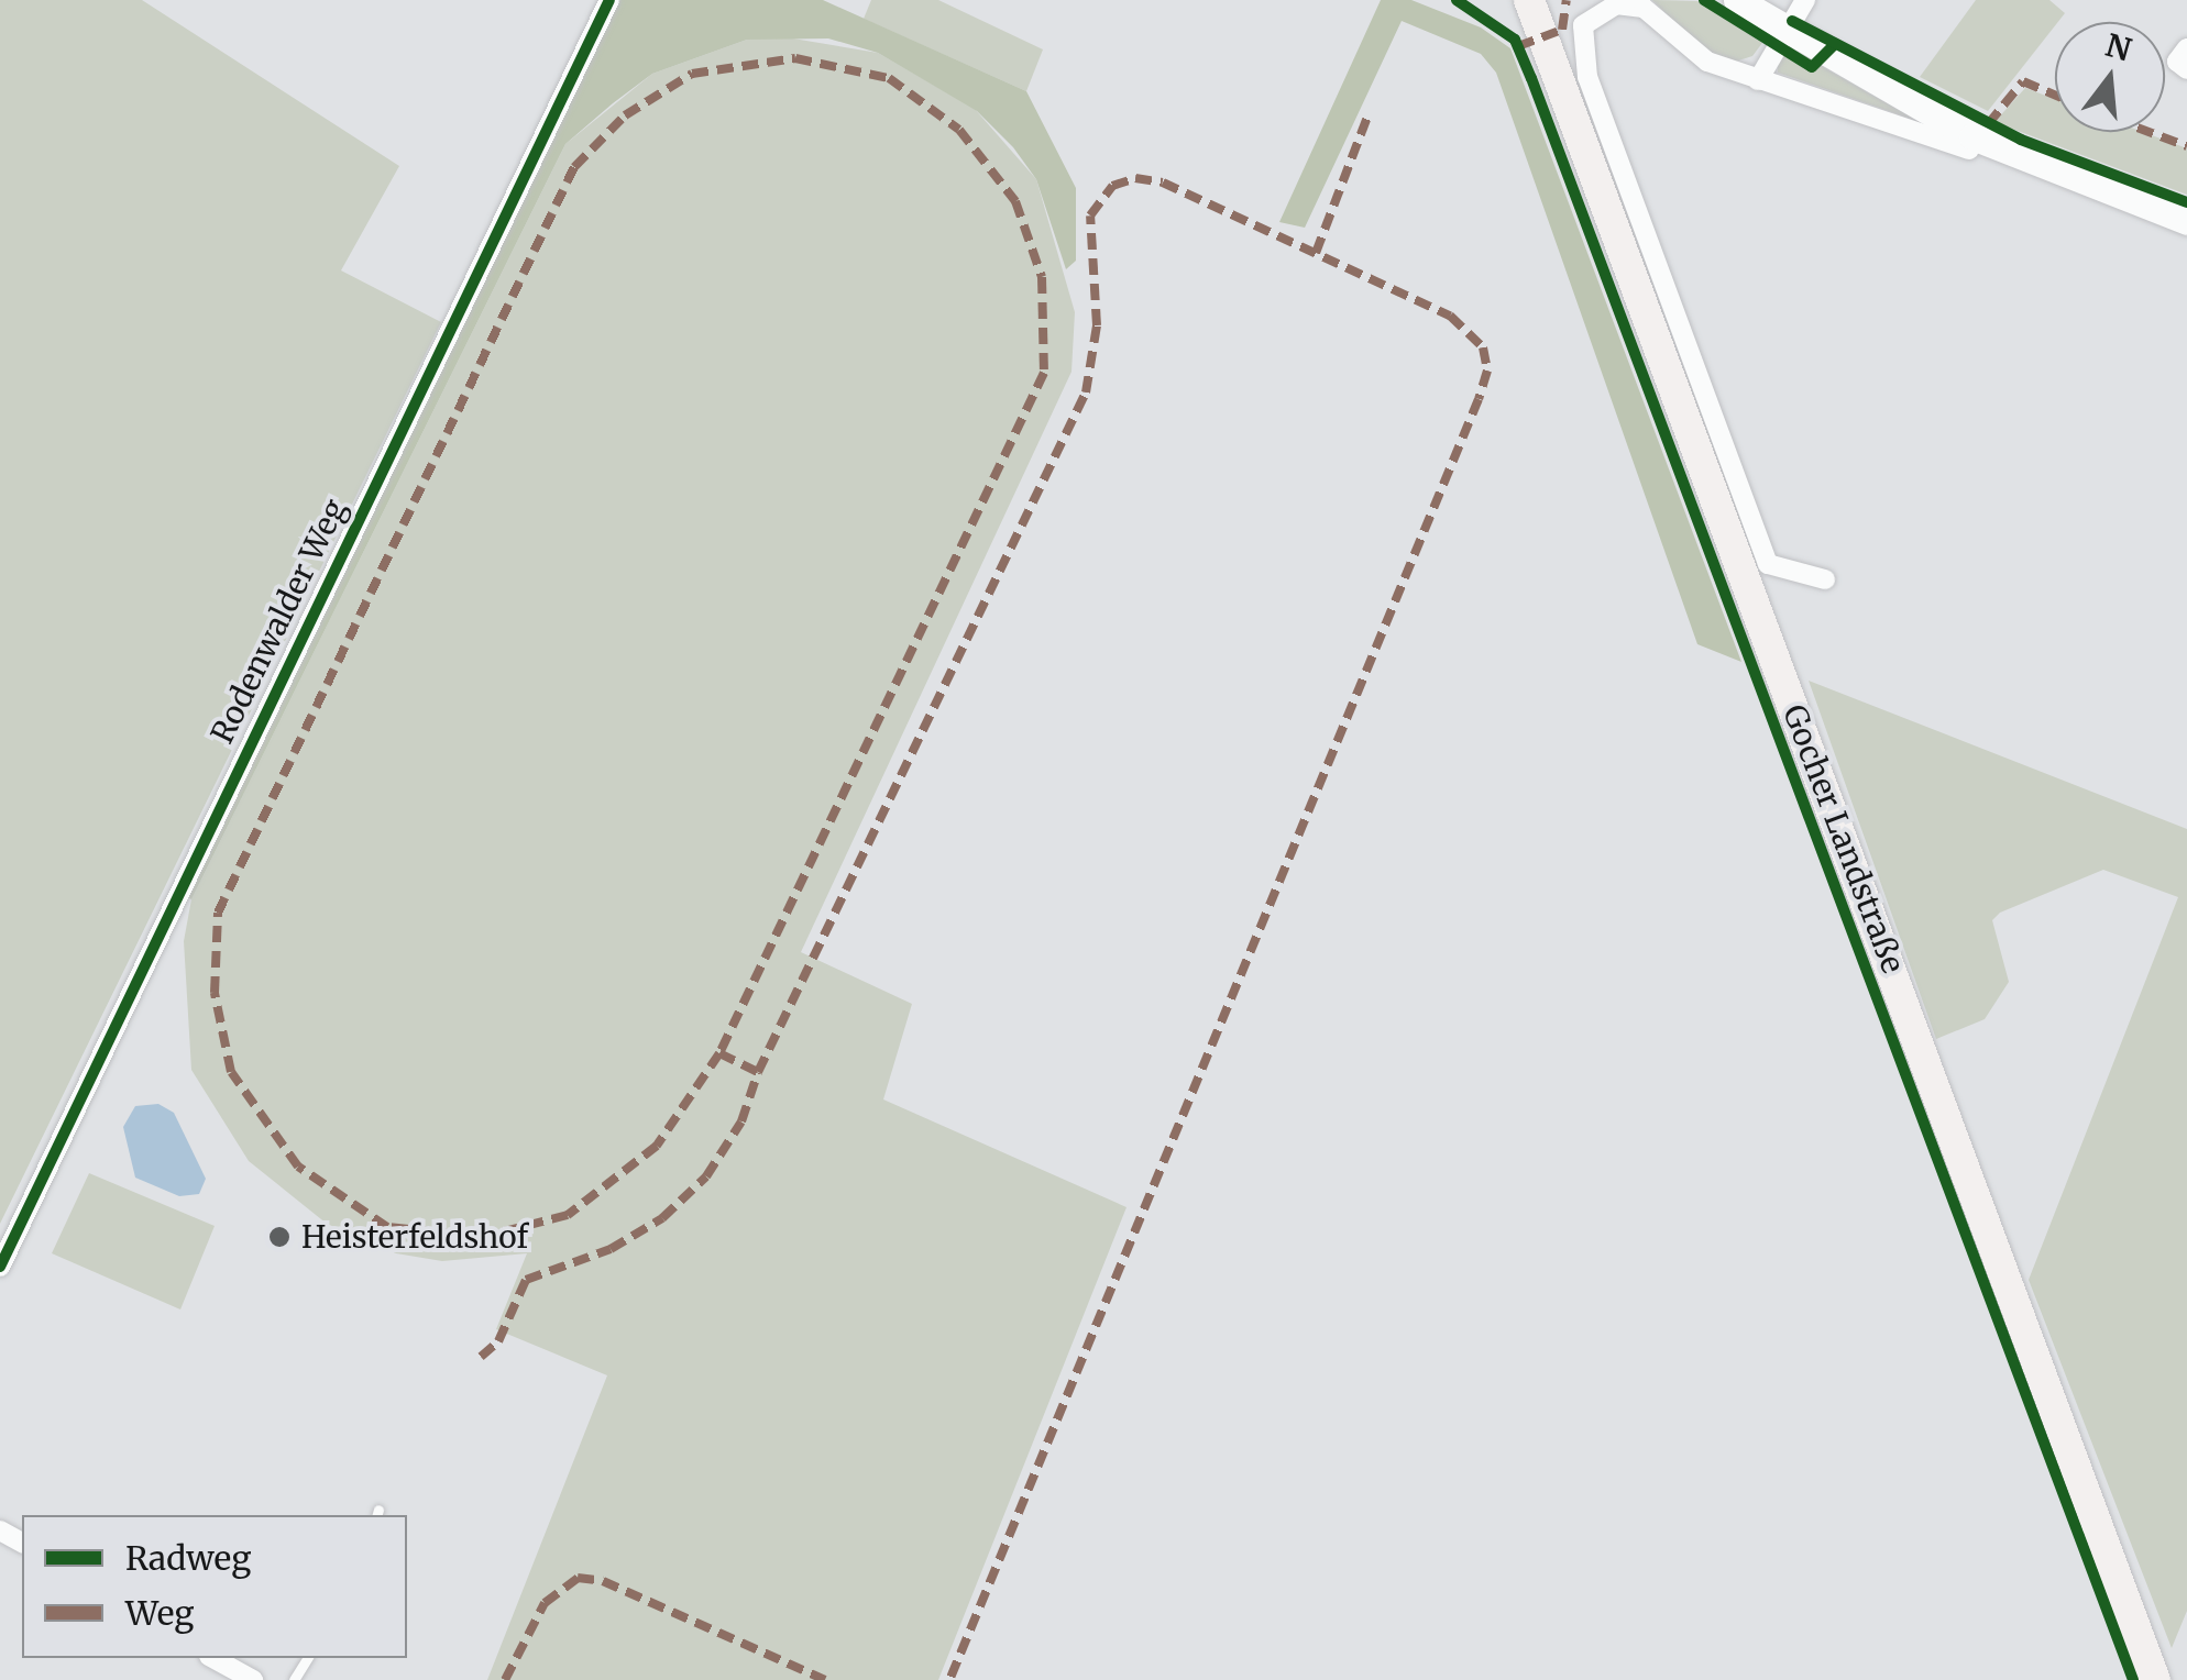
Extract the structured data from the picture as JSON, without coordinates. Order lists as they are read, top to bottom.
{
  "streets": {
    "main road": ["Gocher Landstraße"],
    "street": ["Rodenwalder Weg"]
  },
  "places": ["Heisterfeldshof"],
  "legend": ["Radweg", "Weg"],
  "north": "top"
}
